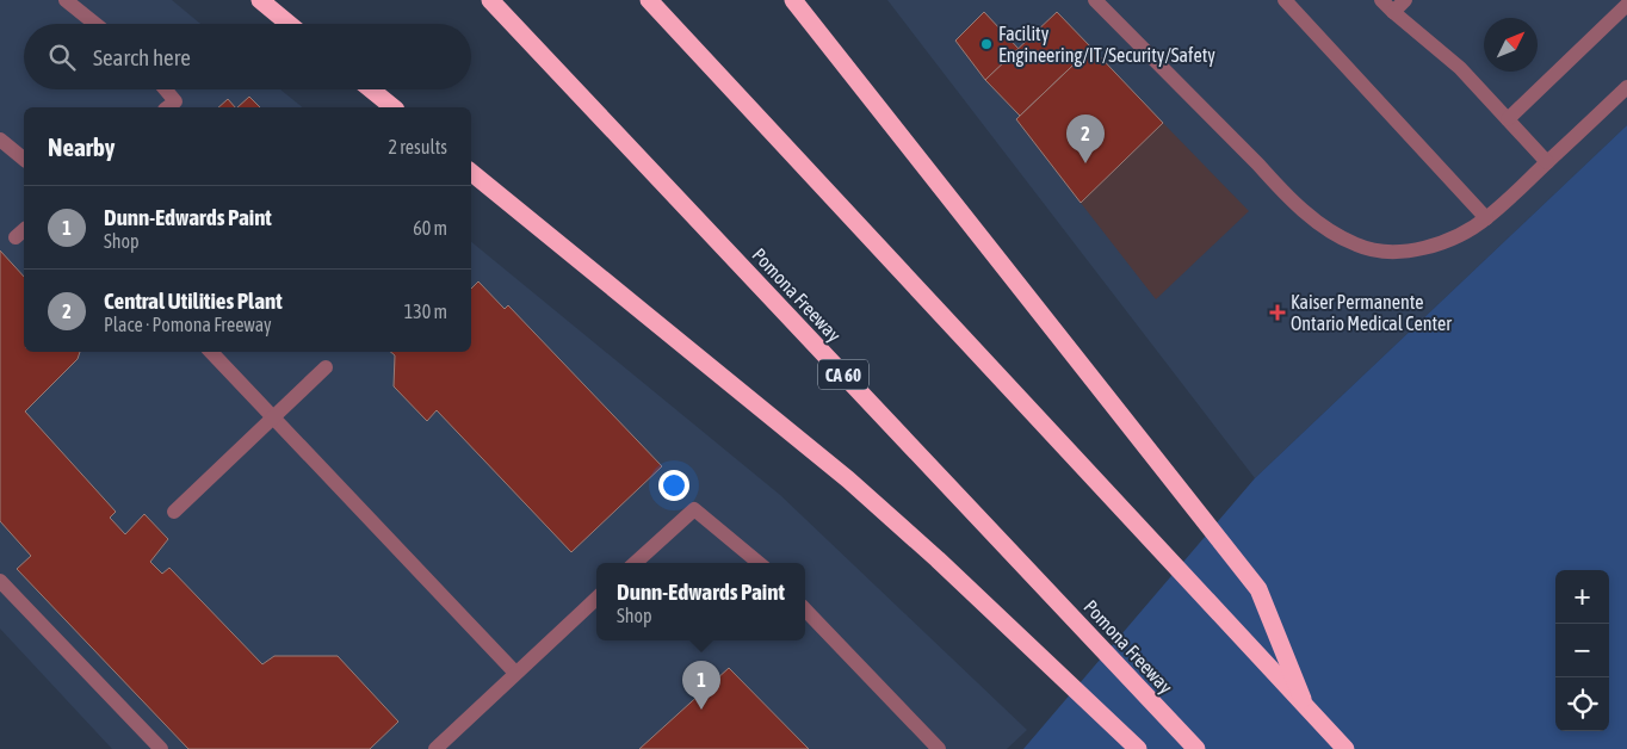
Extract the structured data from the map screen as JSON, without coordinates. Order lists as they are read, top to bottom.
{
  "streets": {
    "highway": ["Pomona Freeway", "CA 60"]
  },
  "places": {
    "other": ["Facility Engineering/IT/Security/Safety"],
    "health": ["Kaiser Permanente Ontario Medical Center"]
  },
  "north": "top right",
  "page": {
    "search": "Search here",
    "heading": ["Nearby", "2 results"],
    "pins": ["2", "1"],
    "list": [
      {
        "mark": "1",
        "name": "Dunn-Edwards Paint",
        "note": "Shop",
        "value": "60 m"
      },
      {
        "mark": "2",
        "name": "Central Utilities Plant",
        "note": "Place · Pomona Freeway",
        "value": "130 m"
      }
    ],
    "popup": ["Dunn-Edwards Paint", "Shop"],
    "map_buttons": ["+", "−"]
  }
}
